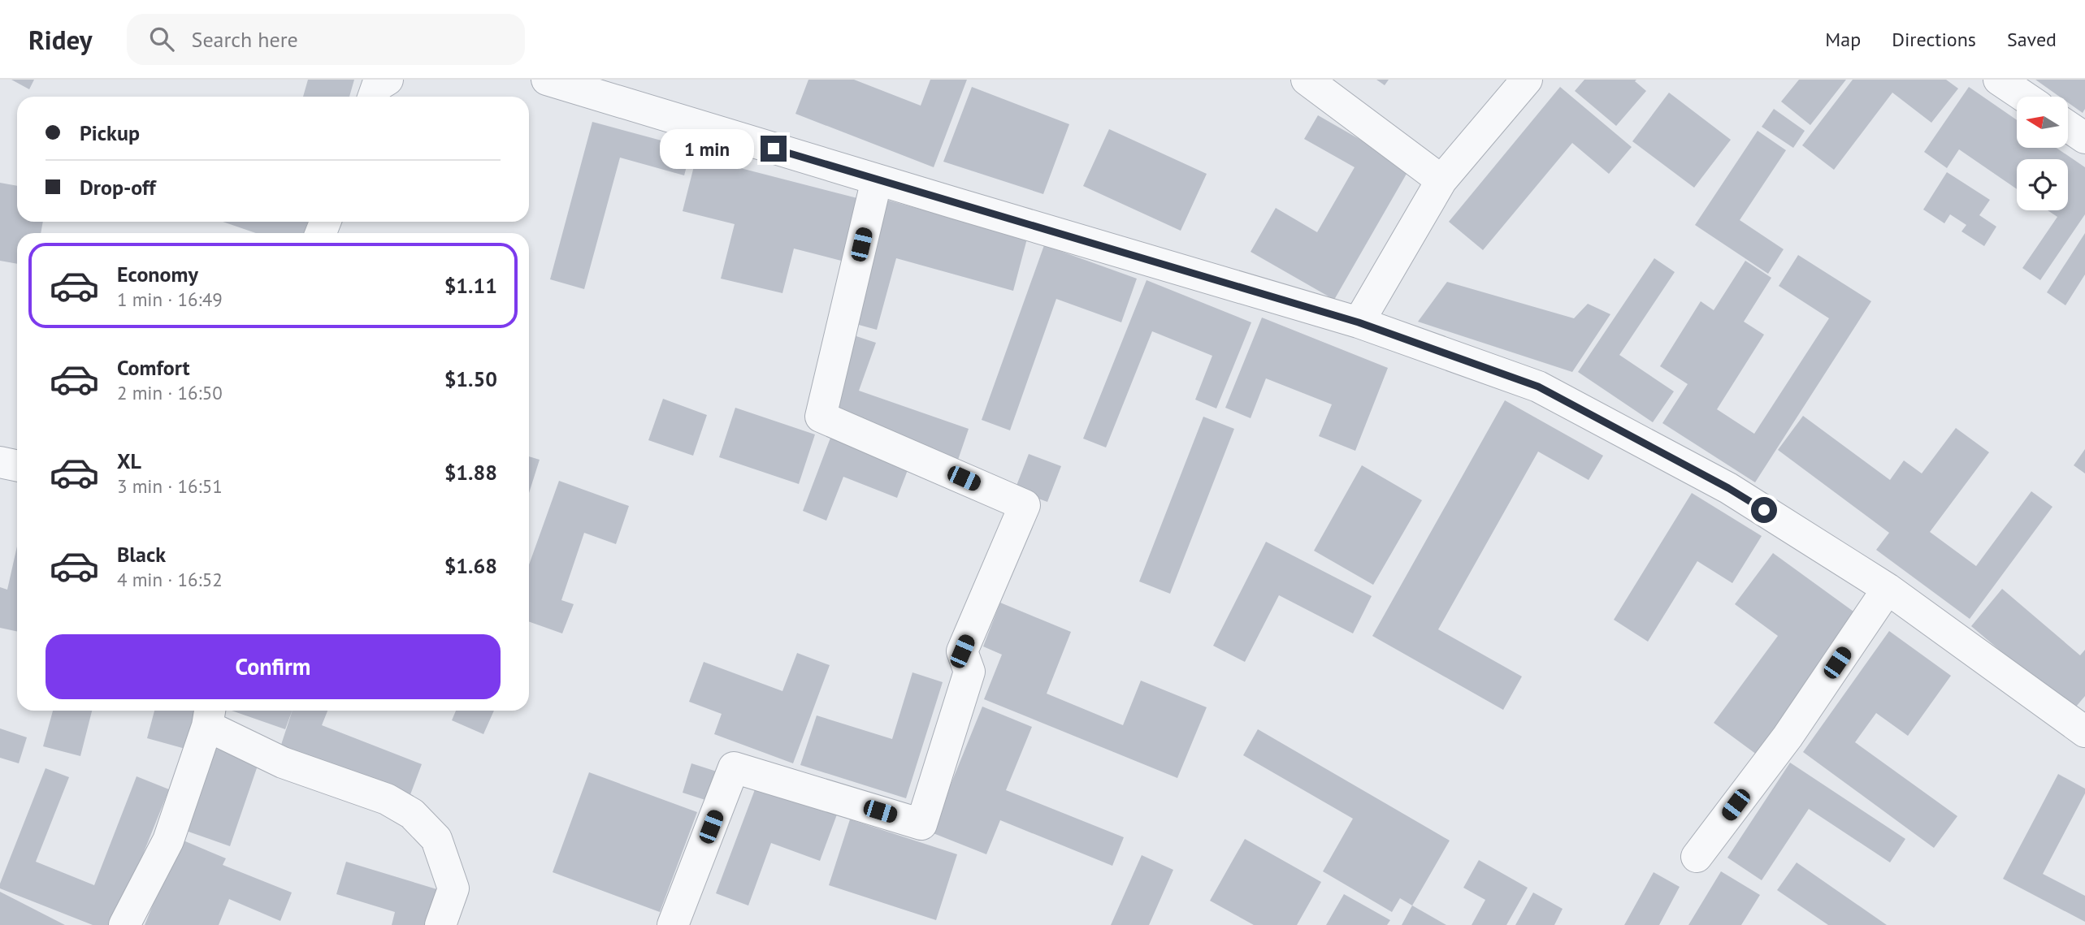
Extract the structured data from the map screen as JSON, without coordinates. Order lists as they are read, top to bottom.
{
  "north": "left",
  "page": {
    "header": "Ridey",
    "search": "Search here",
    "nav": ["Map", "Directions", "Saved"],
    "banner": ["Pickup", "Drop-off"],
    "bubble": "1 min",
    "list": [
      {
        "name": "Economy",
        "note": "1 min · 16:49",
        "value": "$1.11"
      },
      {
        "name": "Comfort",
        "note": "2 min · 16:50",
        "value": "$1.50"
      },
      {
        "name": "XL",
        "note": "3 min · 16:51",
        "value": "$1.88"
      },
      {
        "name": "Black",
        "note": "4 min · 16:52",
        "value": "$1.68"
      }
    ],
    "buttons": "Confirm"
  }
}
